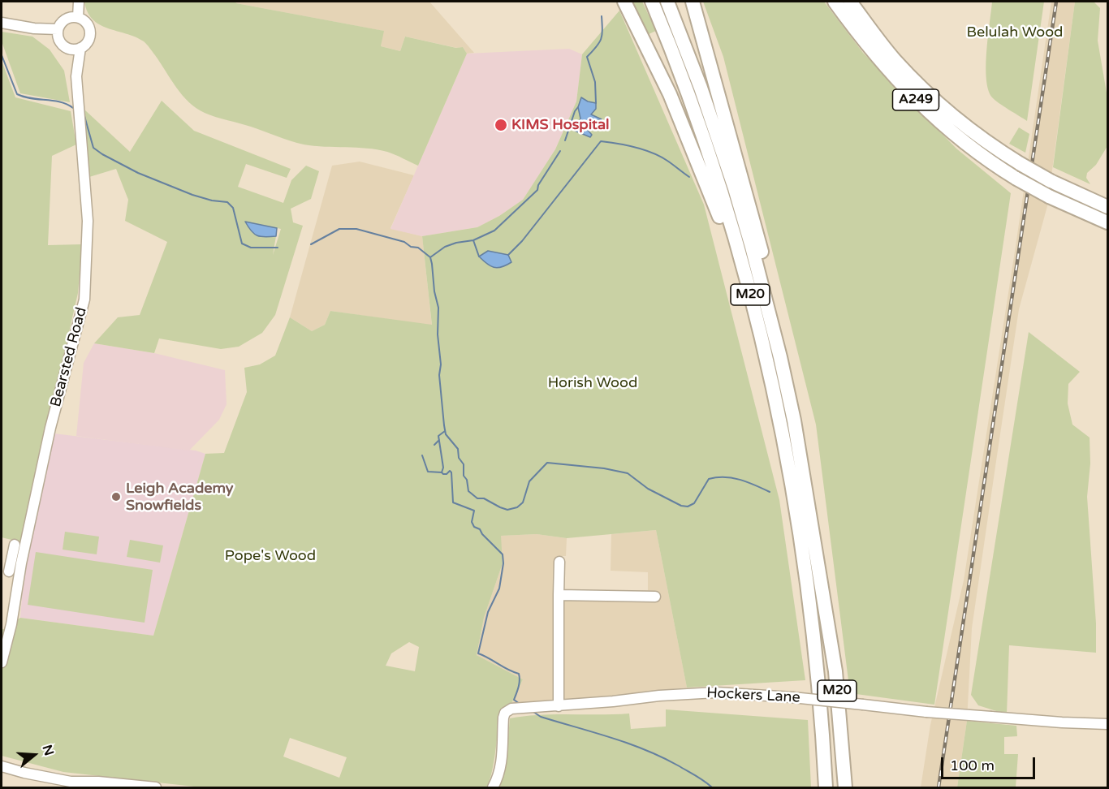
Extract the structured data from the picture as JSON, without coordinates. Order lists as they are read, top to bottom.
{
  "streets": {
    "highway": ["A249", "M20"],
    "street": ["Bearsted Road", "Hockers Lane"]
  },
  "parks": ["Belulah Wood", "Horish Wood", "Pope's Wood"],
  "places": ["KIMS Hospital", "Leigh Academy Snowfields"],
  "scale_bar": "100 m",
  "north": "right"
}
